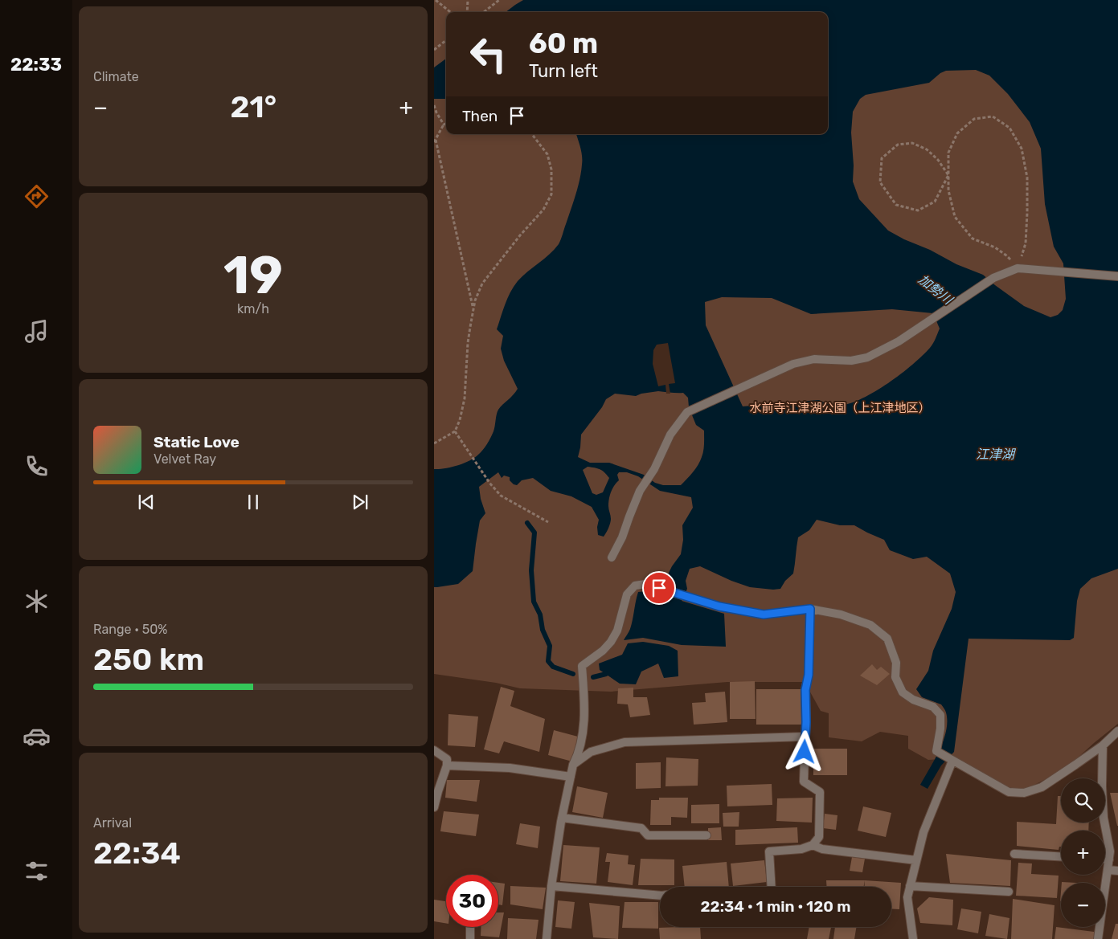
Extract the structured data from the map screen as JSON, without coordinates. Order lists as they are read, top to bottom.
{
  "water": ["加勢川", "江津湖"],
  "parks": ["水前寺江津湖公園（上江津地区）"],
  "page": {
    "tabs": "22:33",
    "tile": [
      "Climate",
      ["19", "km/h"],
      ["Range · 50%", "250 km"],
      ["Arrival", "22:34"]
    ],
    "turn": ["60 m", "Turn left"],
    "heat": ["−", "21°", "+"],
    "then": "Then",
    "song": ["Static Love", "Velvet Ray"],
    "map_buttons": ["+", "−"],
    "limit": "30",
    "trip": "22:34 · 1 min · 120 m"
  }
}
